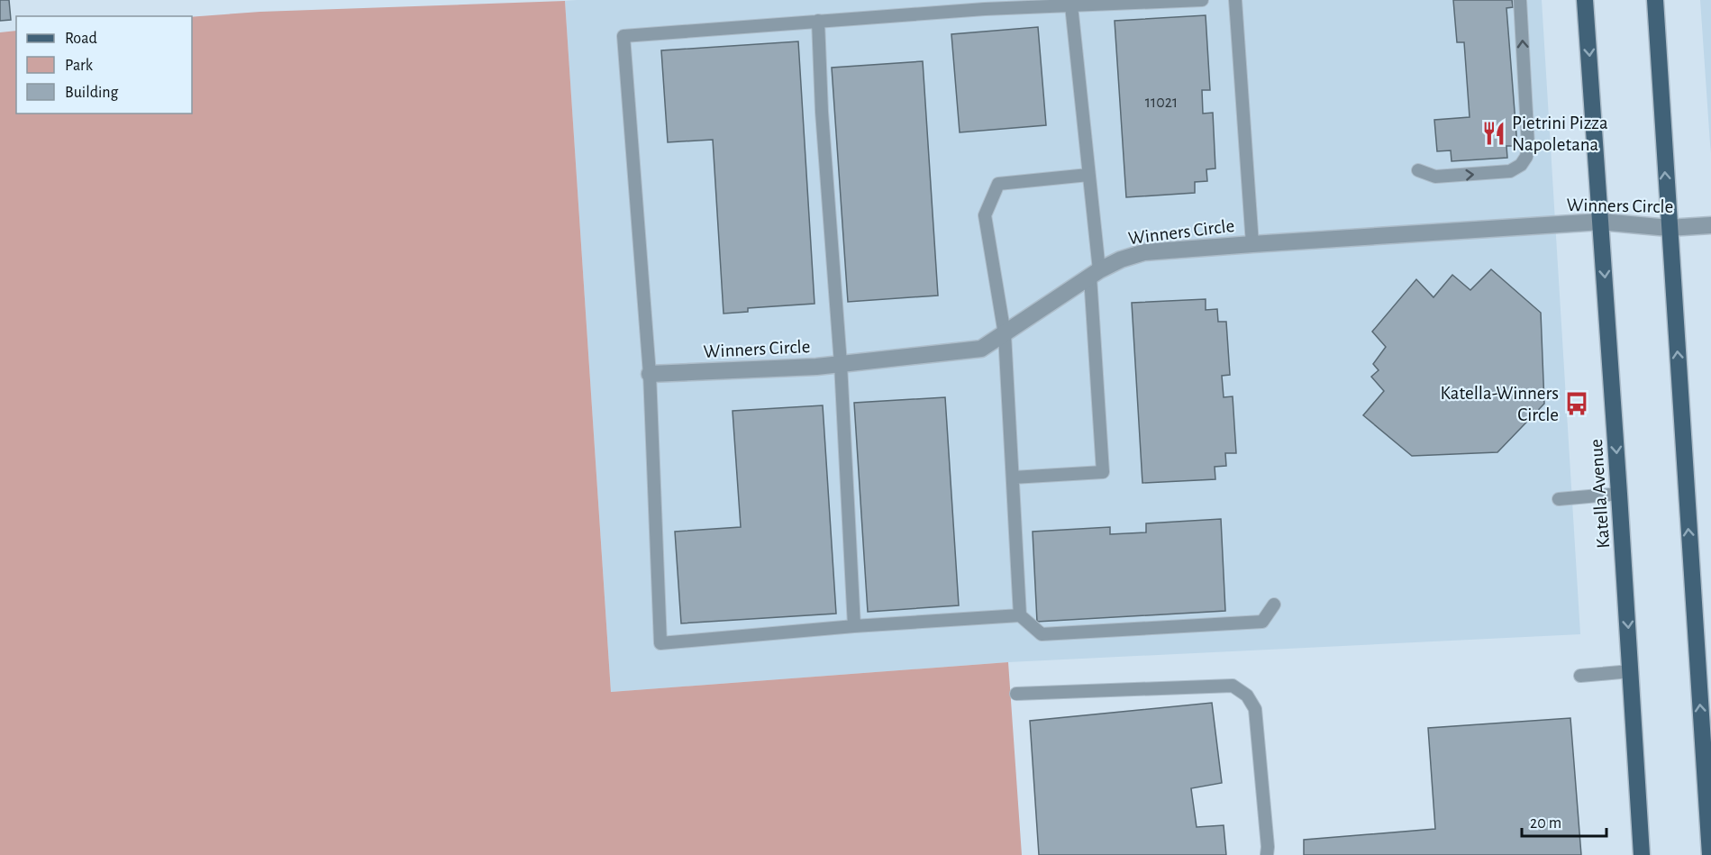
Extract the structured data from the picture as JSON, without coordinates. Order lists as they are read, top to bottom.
{
  "streets": {
    "main road": ["Katella Avenue"],
    "street": ["Winners Circle"]
  },
  "crossings": [
    ["Winners Circle", "Katella Avenue"]
  ],
  "places": {
    "restaurant": ["Pietrini Pizza Napoletana"],
    "bus stop": ["Katella-Winners Circle"]
  },
  "house_numbers": ["11021"],
  "legend": ["Road", "Park", "Building"],
  "scale_bar": "20 m"
}
